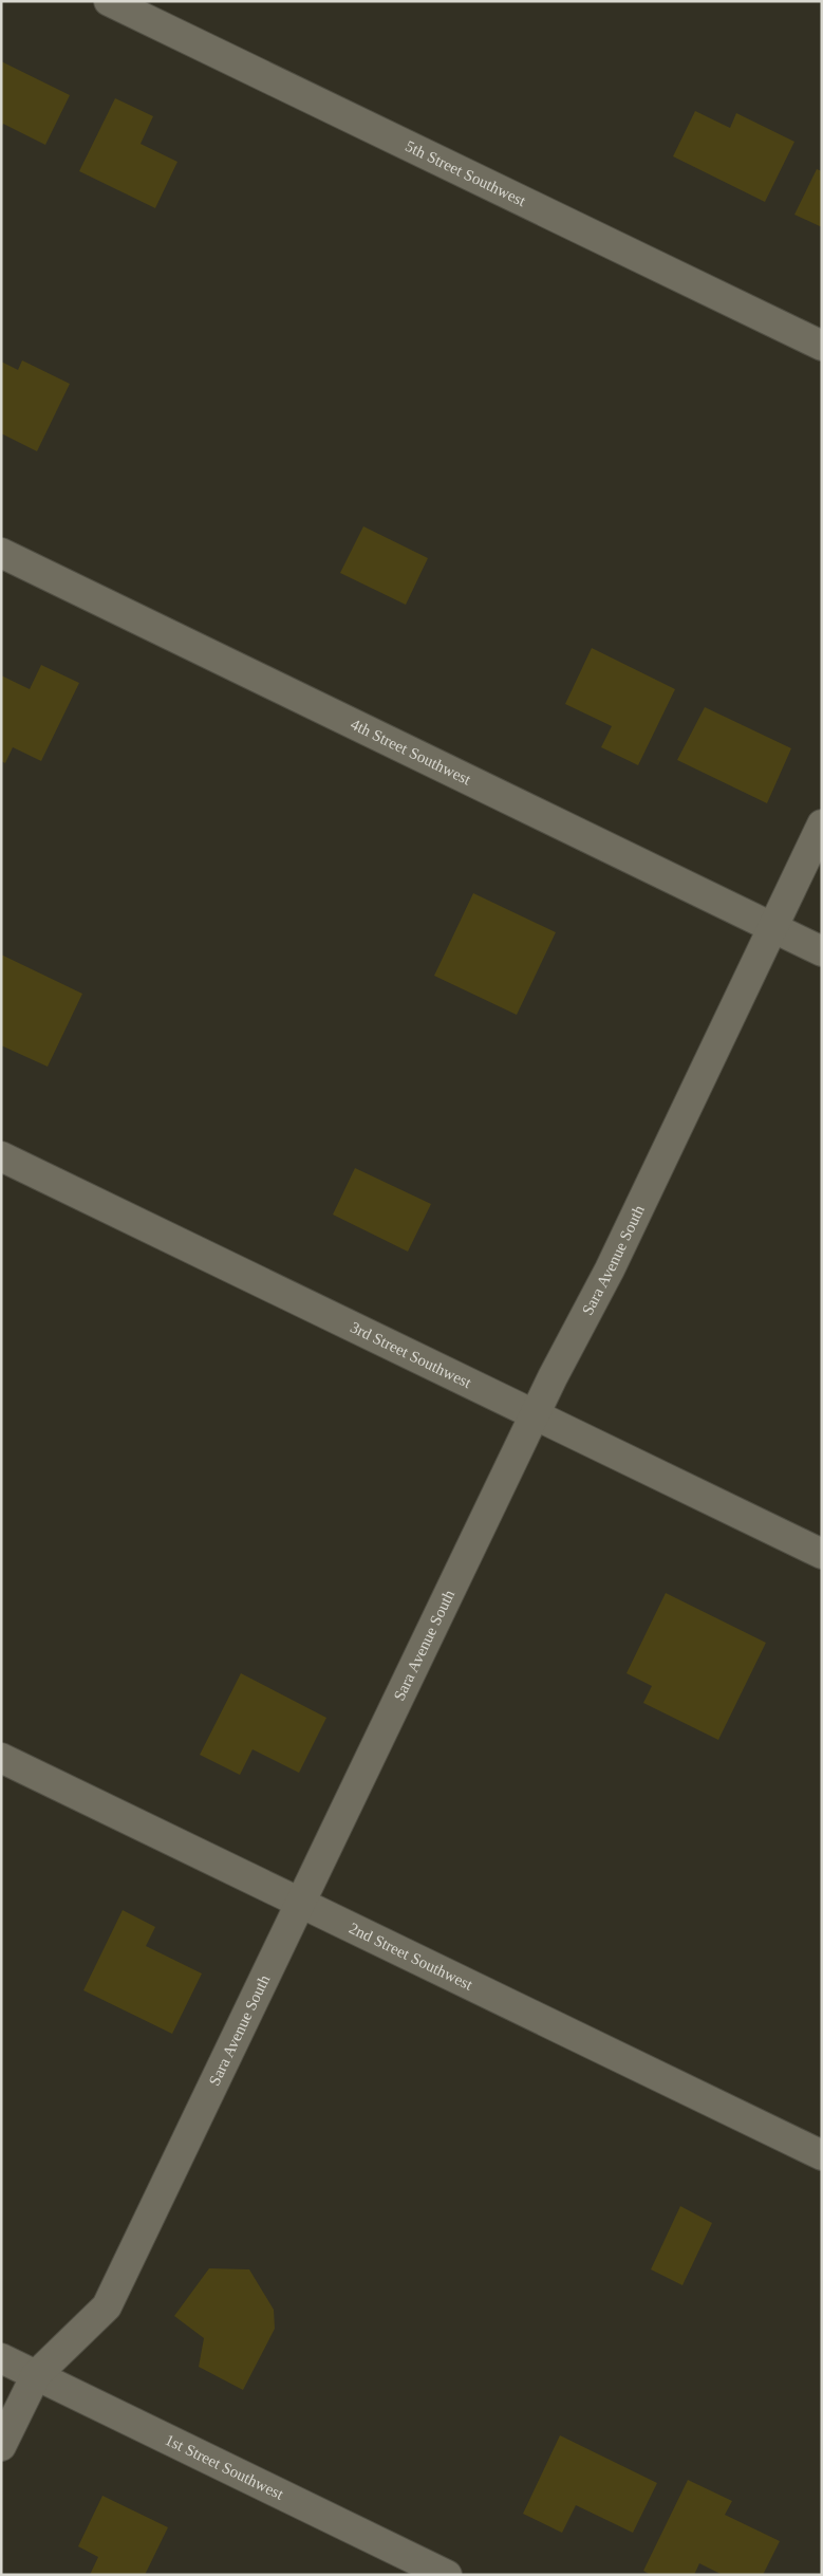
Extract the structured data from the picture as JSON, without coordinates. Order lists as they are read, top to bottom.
{
  "streets": {
    "street": [
      "5th Street Southwest",
      "4th Street Southwest",
      "Sara Avenue South",
      "3rd Street Southwest",
      "2nd Street Southwest",
      "1st Street Southwest"
    ]
  },
  "crossings": [
    ["4th Street Southwest", "Sara Avenue South"],
    ["Sara Avenue South", "3rd Street Southwest"],
    ["Sara Avenue South", "2nd Street Southwest"],
    ["Sara Avenue South", "1st Street Southwest"]
  ]
}
